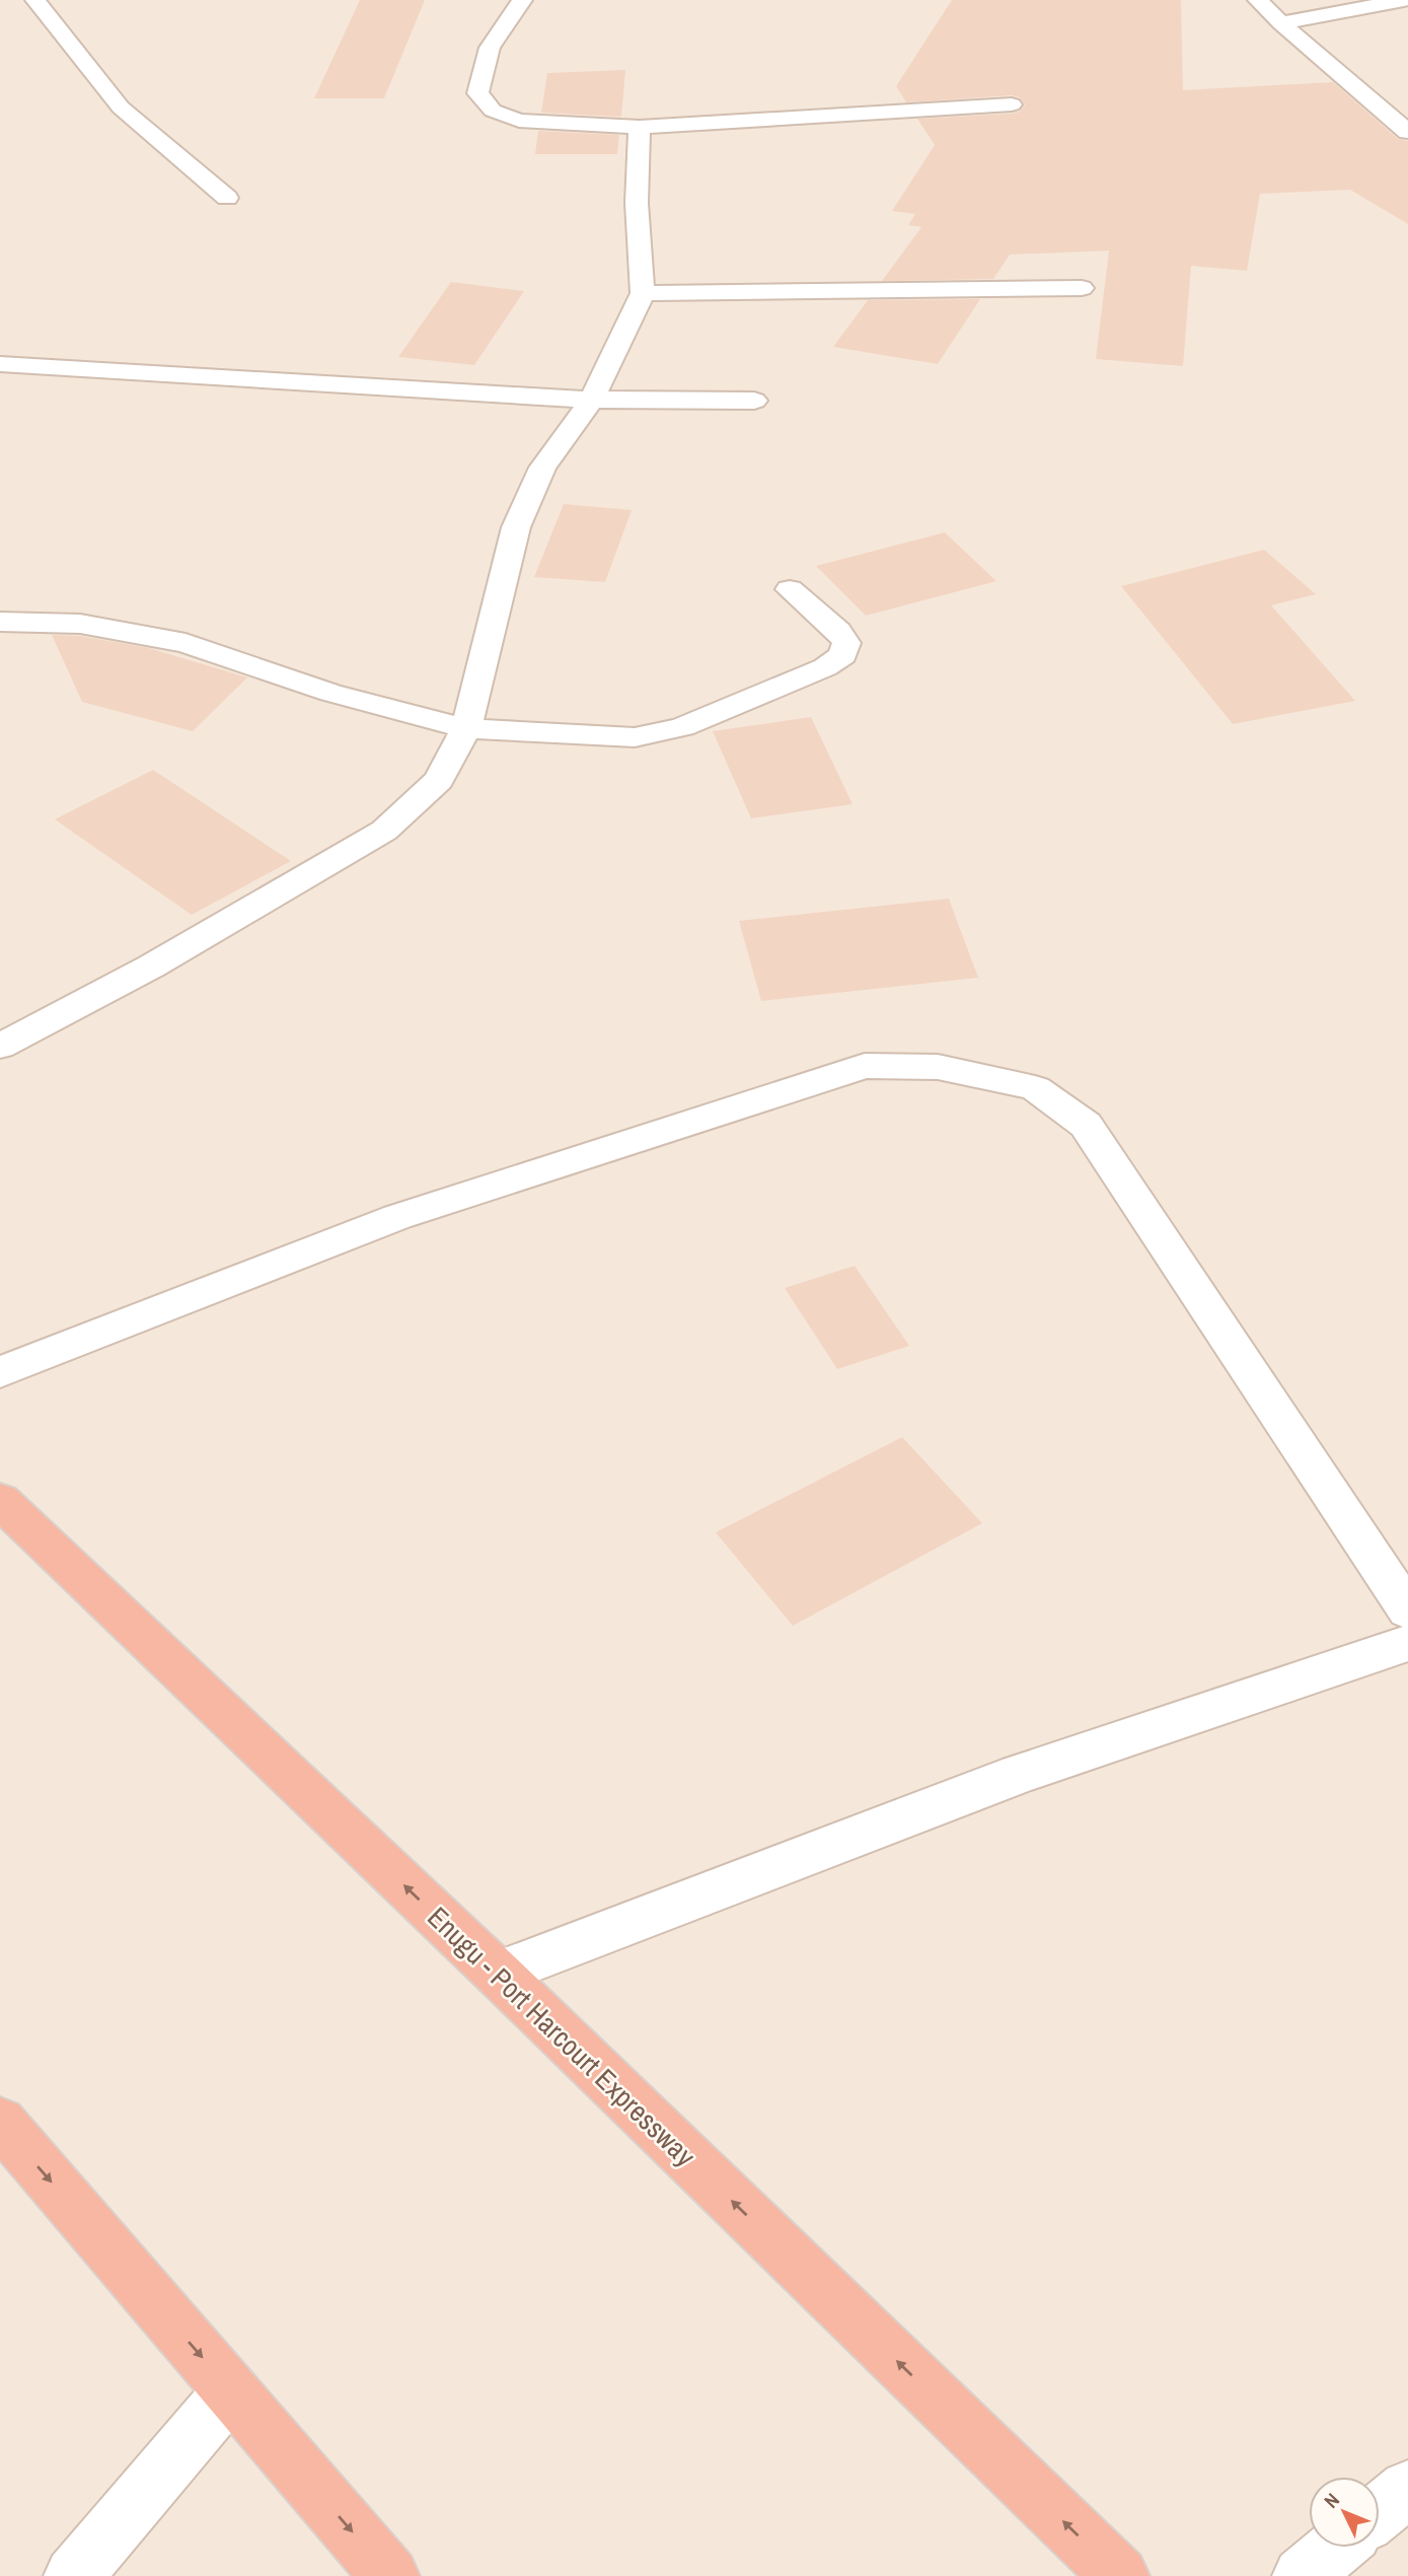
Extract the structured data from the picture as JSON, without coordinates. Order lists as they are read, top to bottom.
{
  "streets": {
    "highway": ["Enugu - Port Harcourt Expressway"]
  },
  "one_way": ["Enugu - Port Harcourt Expressway"],
  "north": "top left"
}
